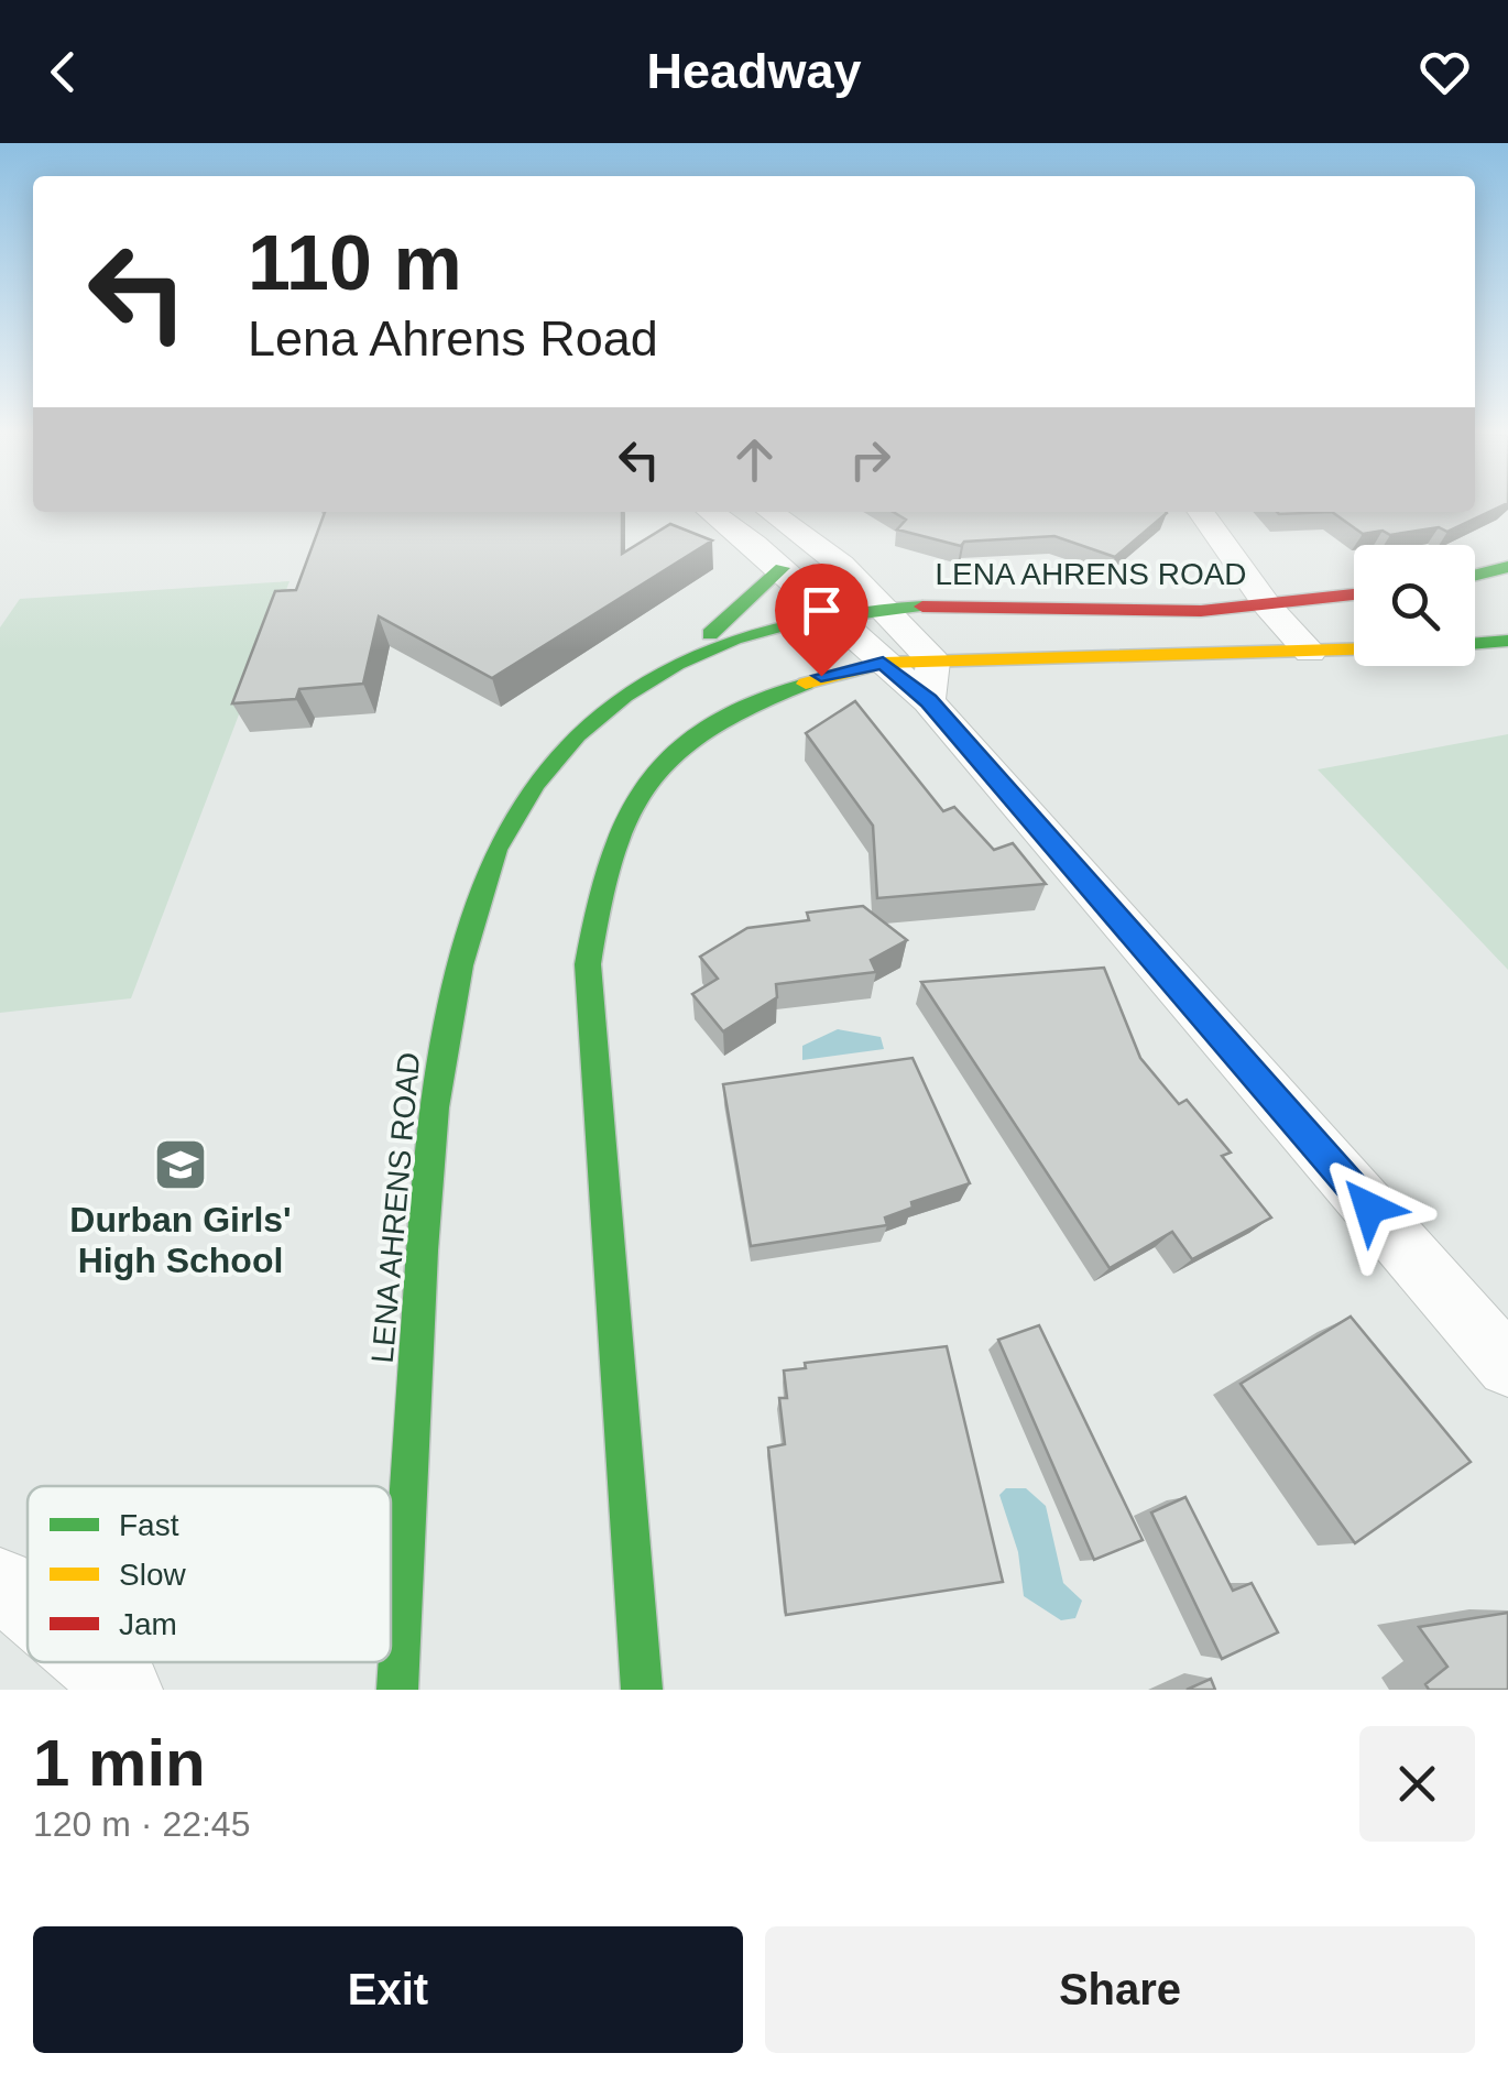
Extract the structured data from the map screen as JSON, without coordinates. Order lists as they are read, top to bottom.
{
  "streets": {
    "main road": ["LENA AHRENS ROAD"]
  },
  "places": {
    "school or university": ["Durban Girls' High School"]
  },
  "legend": ["Fast", "Slow", "Jam"],
  "page": {
    "header": "Headway",
    "turn": ["110 m", "Lena Ahrens Road"],
    "heading": ["1 min", "120 m · 22:45"],
    "buttons": ["Exit", "Share"]
  }
}
